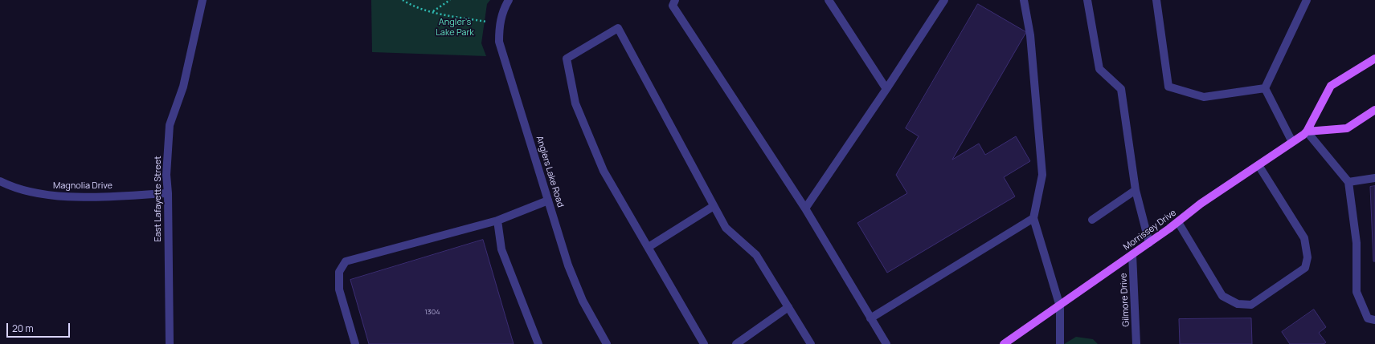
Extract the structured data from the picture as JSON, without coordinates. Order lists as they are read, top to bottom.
{
  "streets": {
    "main road": ["Morrissey Drive"],
    "street": [
      "Anglers Lake Road",
      "Magnolia Drive",
      "East Lafayette Street",
      "Gilmore Drive"
    ]
  },
  "crossings": [
    ["Magnolia Drive", "East Lafayette Street"],
    ["Morrissey Drive", "Gilmore Drive"]
  ],
  "parks": ["Angler’s Lake Park"],
  "house_numbers": ["1304"],
  "scale_bar": "20 m"
}
